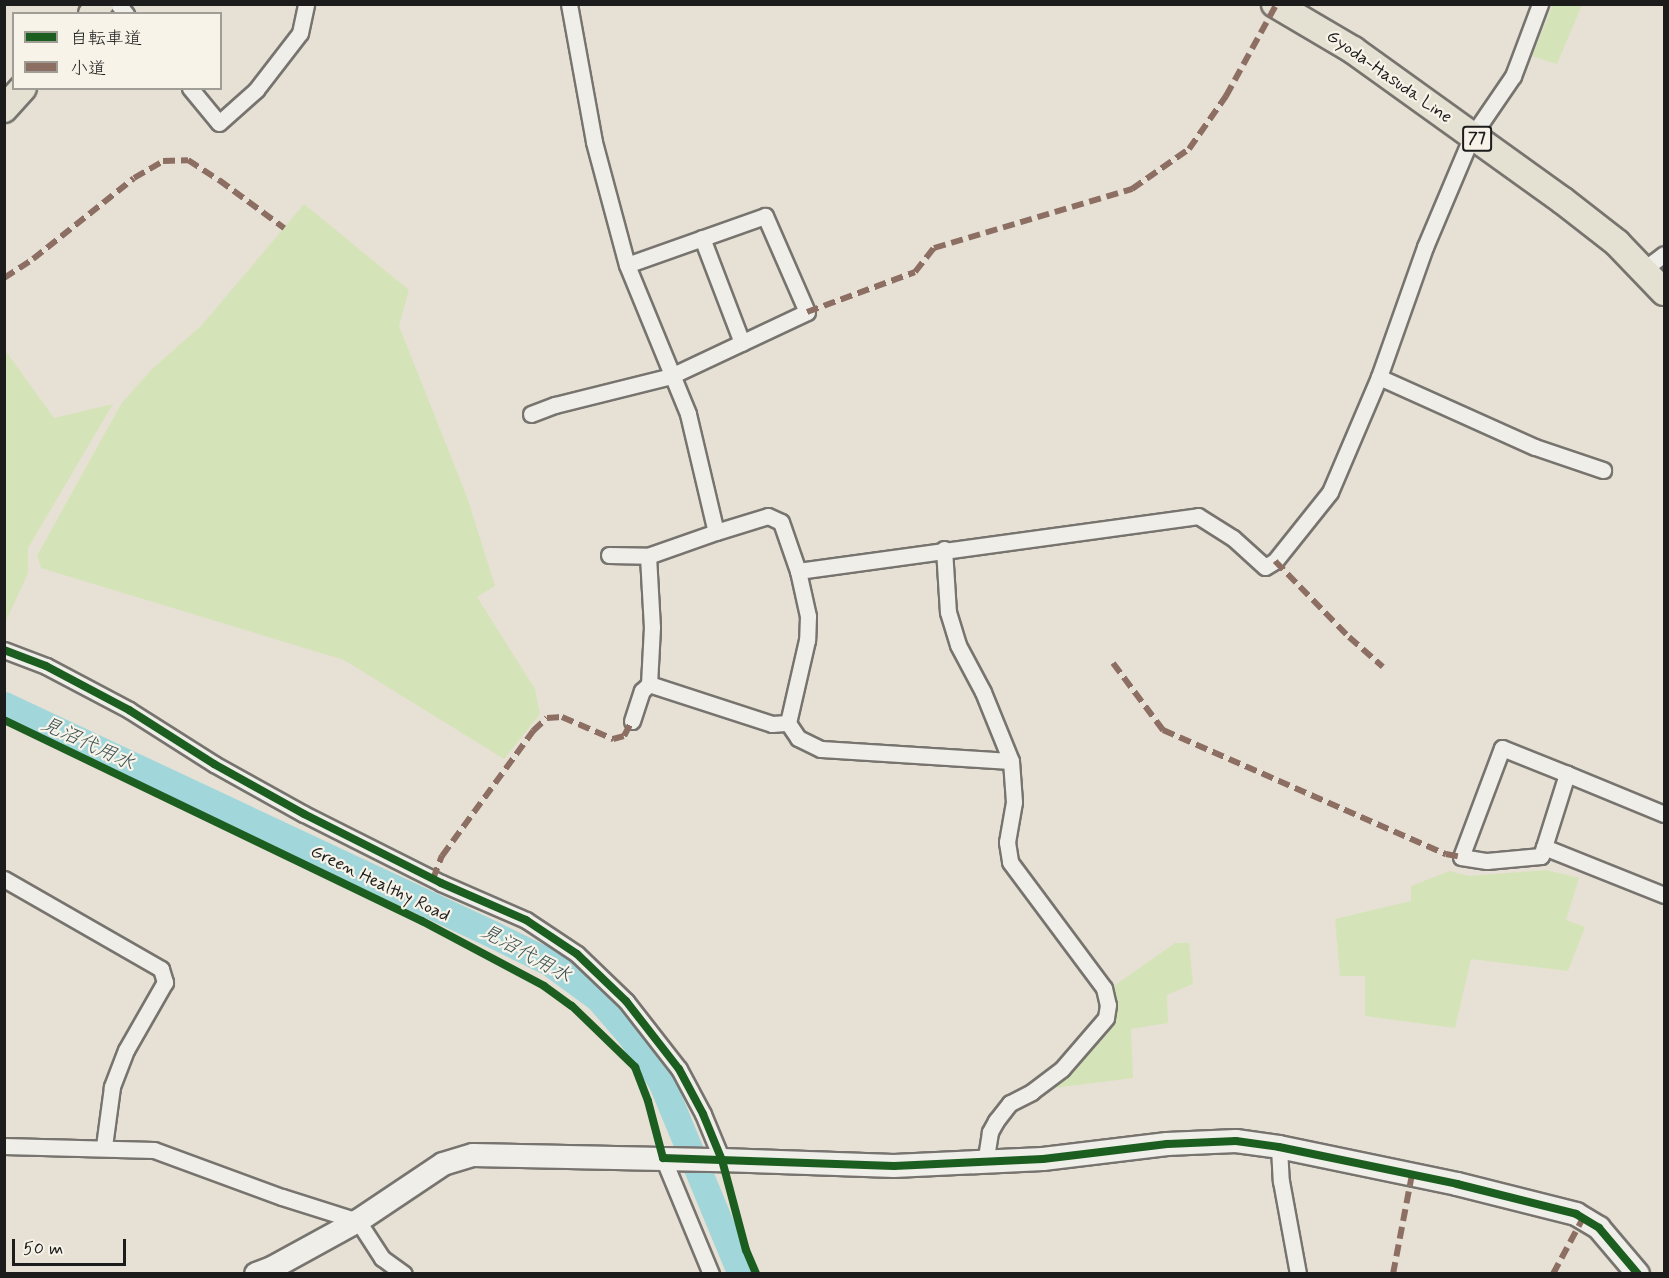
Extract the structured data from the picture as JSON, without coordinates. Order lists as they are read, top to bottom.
{
  "streets": {
    "main road": ["Gyoda-Hasuda Line", "77"],
    "cycle path": ["Green Healthy Road"]
  },
  "water": ["見沼代用水"],
  "legend": ["自転車道", "小道"],
  "scale_bar": "50 m"
}
